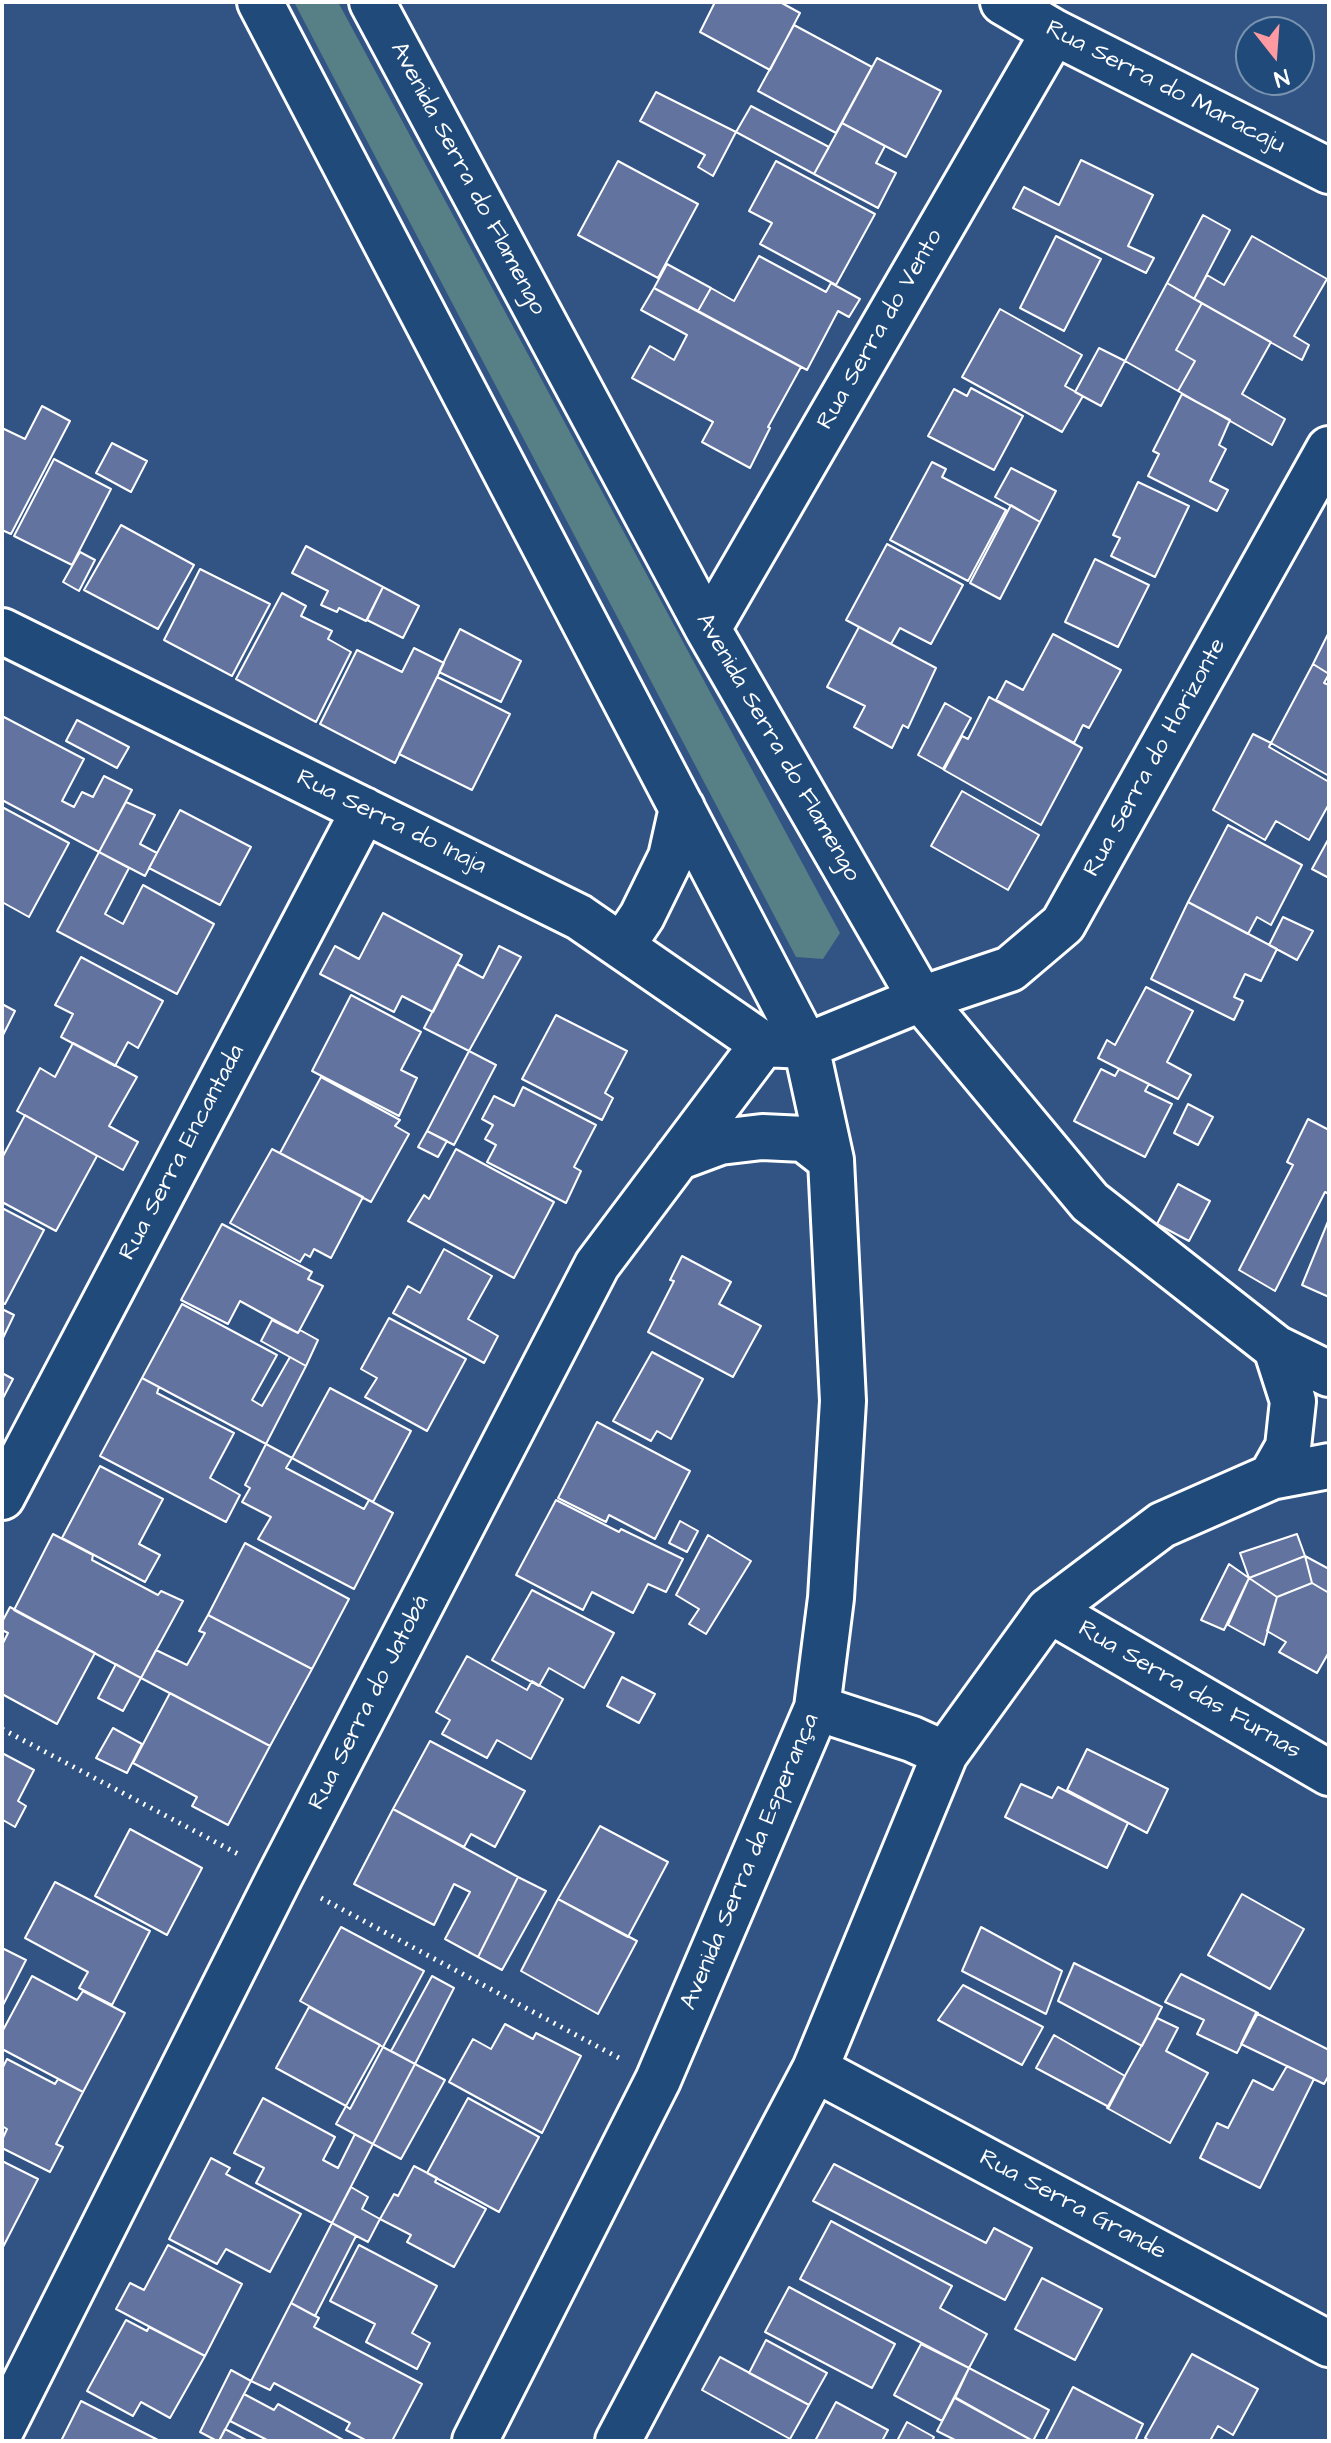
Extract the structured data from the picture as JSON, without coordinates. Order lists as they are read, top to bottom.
{
  "streets": {
    "street": [
      "Rua Serra do Maracaju",
      "Avenida Serra do Flamengo",
      "Rua Serra do Vento",
      "Rua Serra do Horizonte",
      "Rua Serra do Inaja",
      "Rua Serra Encantada",
      "Rua Serra das Furnas",
      "Rua Serra do Jatobá",
      "Avenida Serra da Esperança",
      "Rua Serra Grande"
    ]
  },
  "crossings": [
    ["Rua Serra do Maracaju", "Rua Serra do Vento"],
    ["Avenida Serra do Flamengo", "Rua Serra do Vento"],
    ["Avenida Serra do Flamengo", "Rua Serra do Horizonte"],
    ["Rua Serra do Horizonte", "Avenida Serra da Esperança"],
    ["Rua Serra do Inaja", "Rua Serra Encantada"],
    ["Rua Serra do Inaja", "Rua Serra do Jatobá"]
  ],
  "north": "bottom"
}
